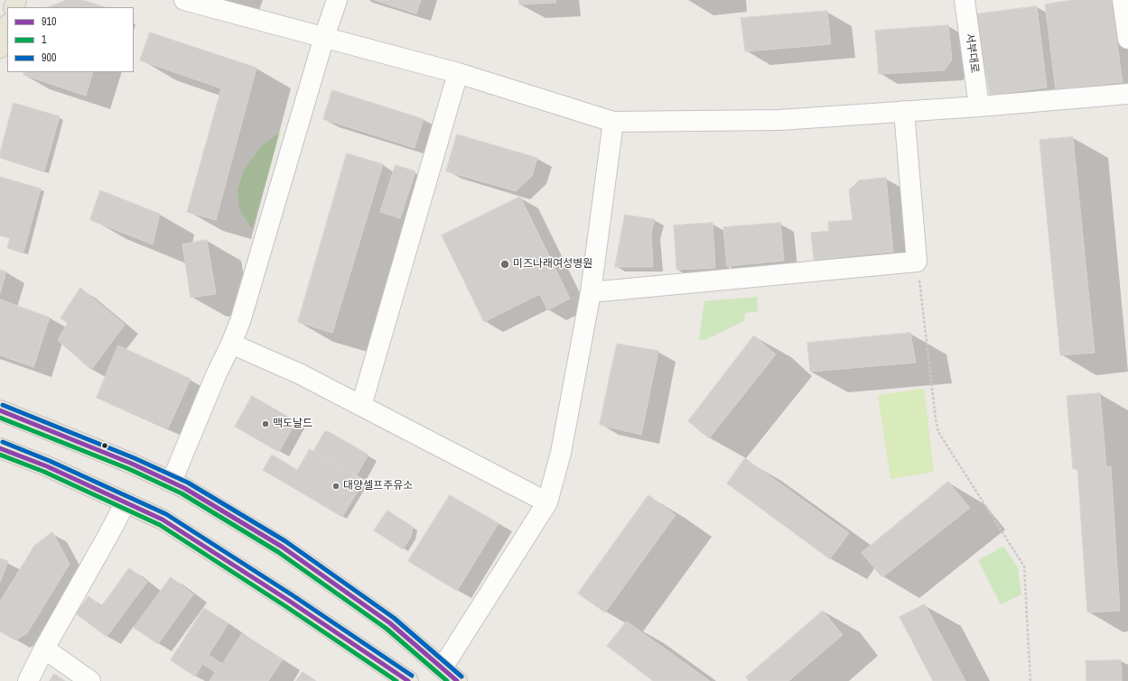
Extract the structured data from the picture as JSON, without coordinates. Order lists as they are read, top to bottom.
{
  "streets": {
    "street": ["서부대로"]
  },
  "places": ["미즈나래여성병원", "맥도날드", "대양셀프주유소"],
  "lines": ["transit line 900", "transit line 910", "transit line 1"],
  "legend": ["910", "1", "900"]
}
